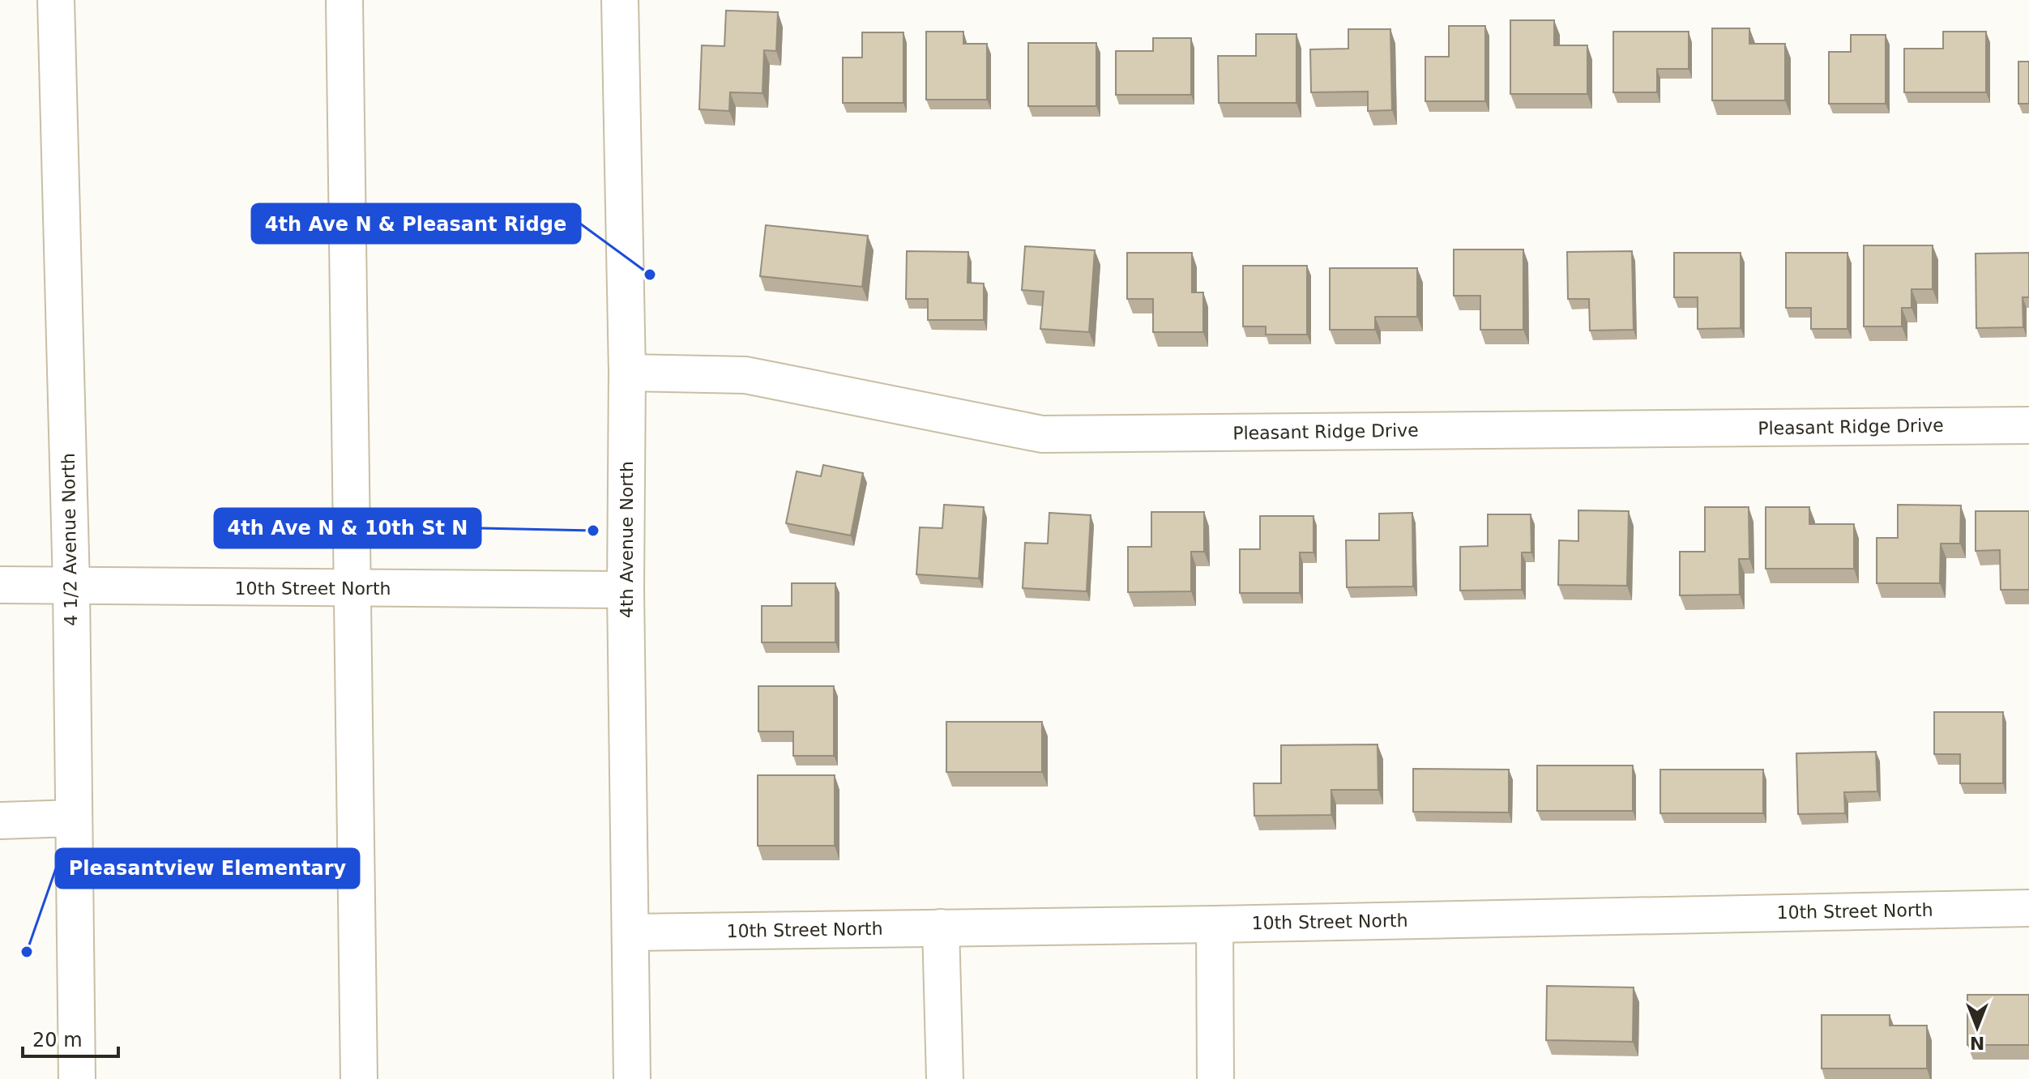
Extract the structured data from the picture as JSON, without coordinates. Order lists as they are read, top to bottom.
{
  "streets": {
    "street": [
      "Pleasant Ridge Drive",
      "4 1/2 Avenue North",
      "4th Avenue North",
      "10th Street North"
    ]
  },
  "crossings": [
    ["Pleasant Ridge Drive", "4th Avenue North"],
    ["4 1/2 Avenue North", "10th Street North"],
    ["4th Avenue North", "10th Street North"]
  ],
  "places": ["4th Ave N & Pleasant Ridge", "4th Ave N & 10th St N", "Pleasantview Elementary"],
  "scale_bar": "20 m",
  "north": "bottom"
}
